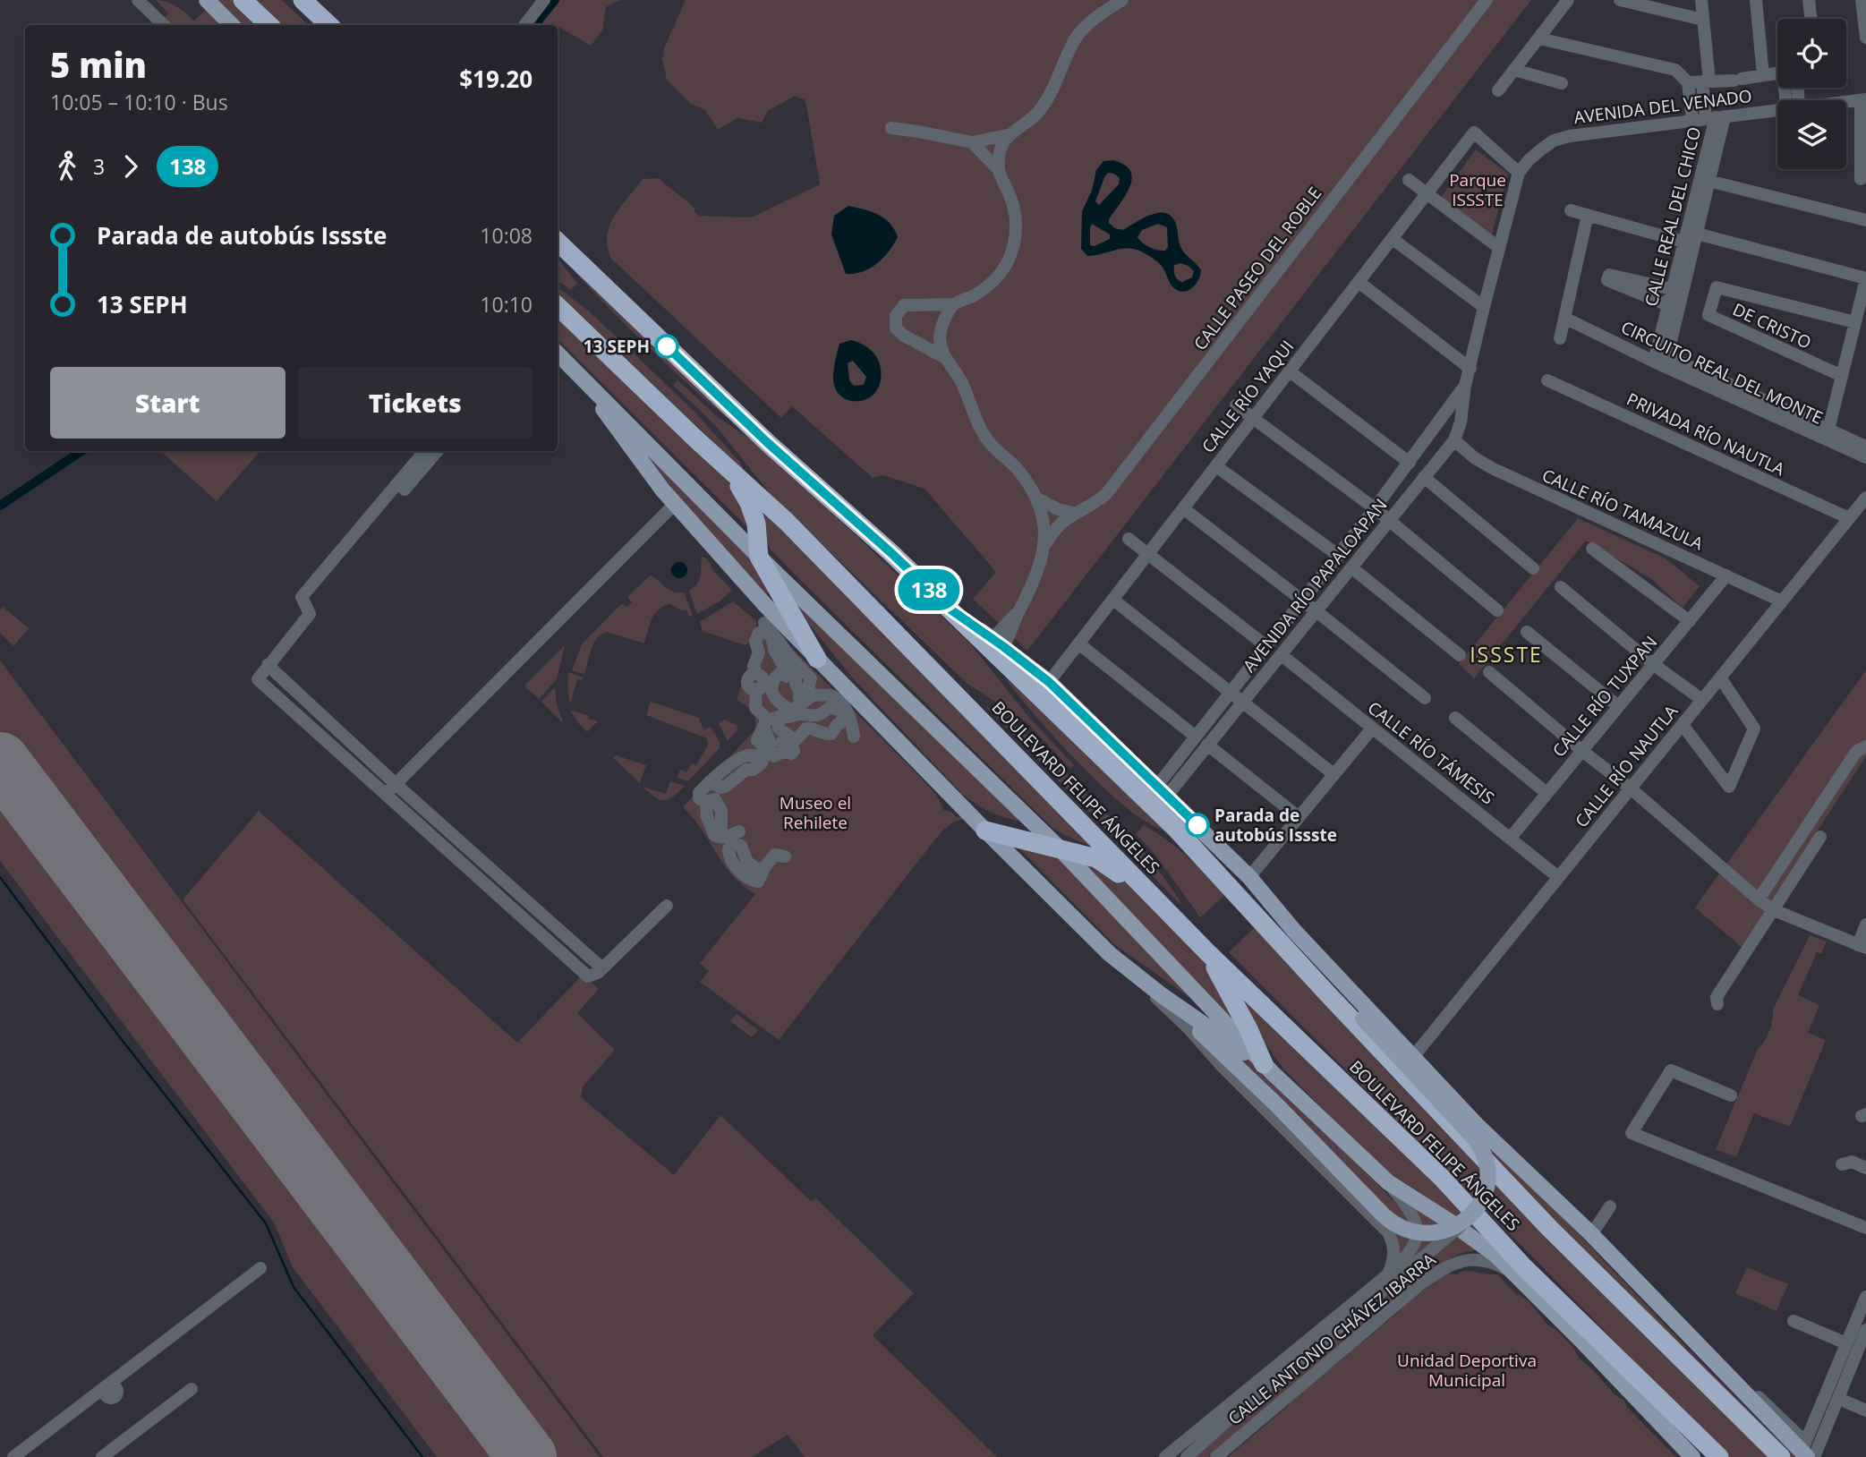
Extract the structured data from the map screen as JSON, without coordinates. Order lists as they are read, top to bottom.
{
  "streets": {
    "highway": ["BOULEVARD FELIPE ÁNGELES"],
    "street": [
      "AVENIDA DEL VENADO",
      "CALLE REAL DEL CHICO",
      "CALLE PASEO DEL ROBLE",
      "DE CRISTO",
      "CIRCUITO REAL DEL MONTE",
      "CALLE RÍO YAQUI",
      "PRIVADA RÍO NAUTLA",
      "CALLE RÍO TAMAZULA",
      "AVENIDA RÍO PAPALOAPAN",
      "CALLE RÍO TUXPAN",
      "CALLE RÍO TÁMESIS",
      "CALLE RÍO NAUTLA",
      "CALLE ANTONIO CHÁVEZ IBARRA"
    ]
  },
  "crossings": [
    ["AVENIDA DEL VENADO", "CALLE REAL DEL CHICO"],
    ["AVENIDA DEL VENADO", "AVENIDA RÍO PAPALOAPAN"],
    ["CALLE REAL DEL CHICO", "CIRCUITO REAL DEL MONTE"],
    ["CALLE RÍO YAQUI", "AVENIDA RÍO PAPALOAPAN"],
    ["CALLE RÍO YAQUI", "BOULEVARD FELIPE ÁNGELES"],
    ["PRIVADA RÍO NAUTLA", "CALLE RÍO NAUTLA"],
    ["CALLE RÍO TAMAZULA", "AVENIDA RÍO PAPALOAPAN"],
    ["CALLE RÍO TAMAZULA", "CALLE RÍO TUXPAN"],
    ["CALLE RÍO TAMAZULA", "CALLE RÍO NAUTLA"],
    ["AVENIDA RÍO PAPALOAPAN", "CALLE RÍO TÁMESIS"],
    ["AVENIDA RÍO PAPALOAPAN", "BOULEVARD FELIPE ÁNGELES"],
    ["CALLE RÍO TUXPAN", "CALLE RÍO TÁMESIS"],
    ["CALLE RÍO TÁMESIS", "CALLE RÍO NAUTLA"],
    ["CALLE RÍO NAUTLA", "BOULEVARD FELIPE ÁNGELES"]
  ],
  "districts": ["ISSSTE"],
  "parks": ["Parque ISSSTE", "Museo el Rehilete", "Unidad Deportiva Municipal"],
  "places": ["13 SEPH", "Parada de autobús Issste"],
  "lines": ["bus line 138"],
  "page": {
    "on_map": "138",
    "heading": ["5 min", "10:05 – 10:10 · Bus", "$19.20"],
    "legs": ["3", "138"],
    "list": [
      {
        "name": "Parada de autobús Issste",
        "value": "10:08"
      },
      {
        "name": "13 SEPH",
        "value": "10:10"
      }
    ],
    "buttons": ["Start", "Tickets"]
  }
}
